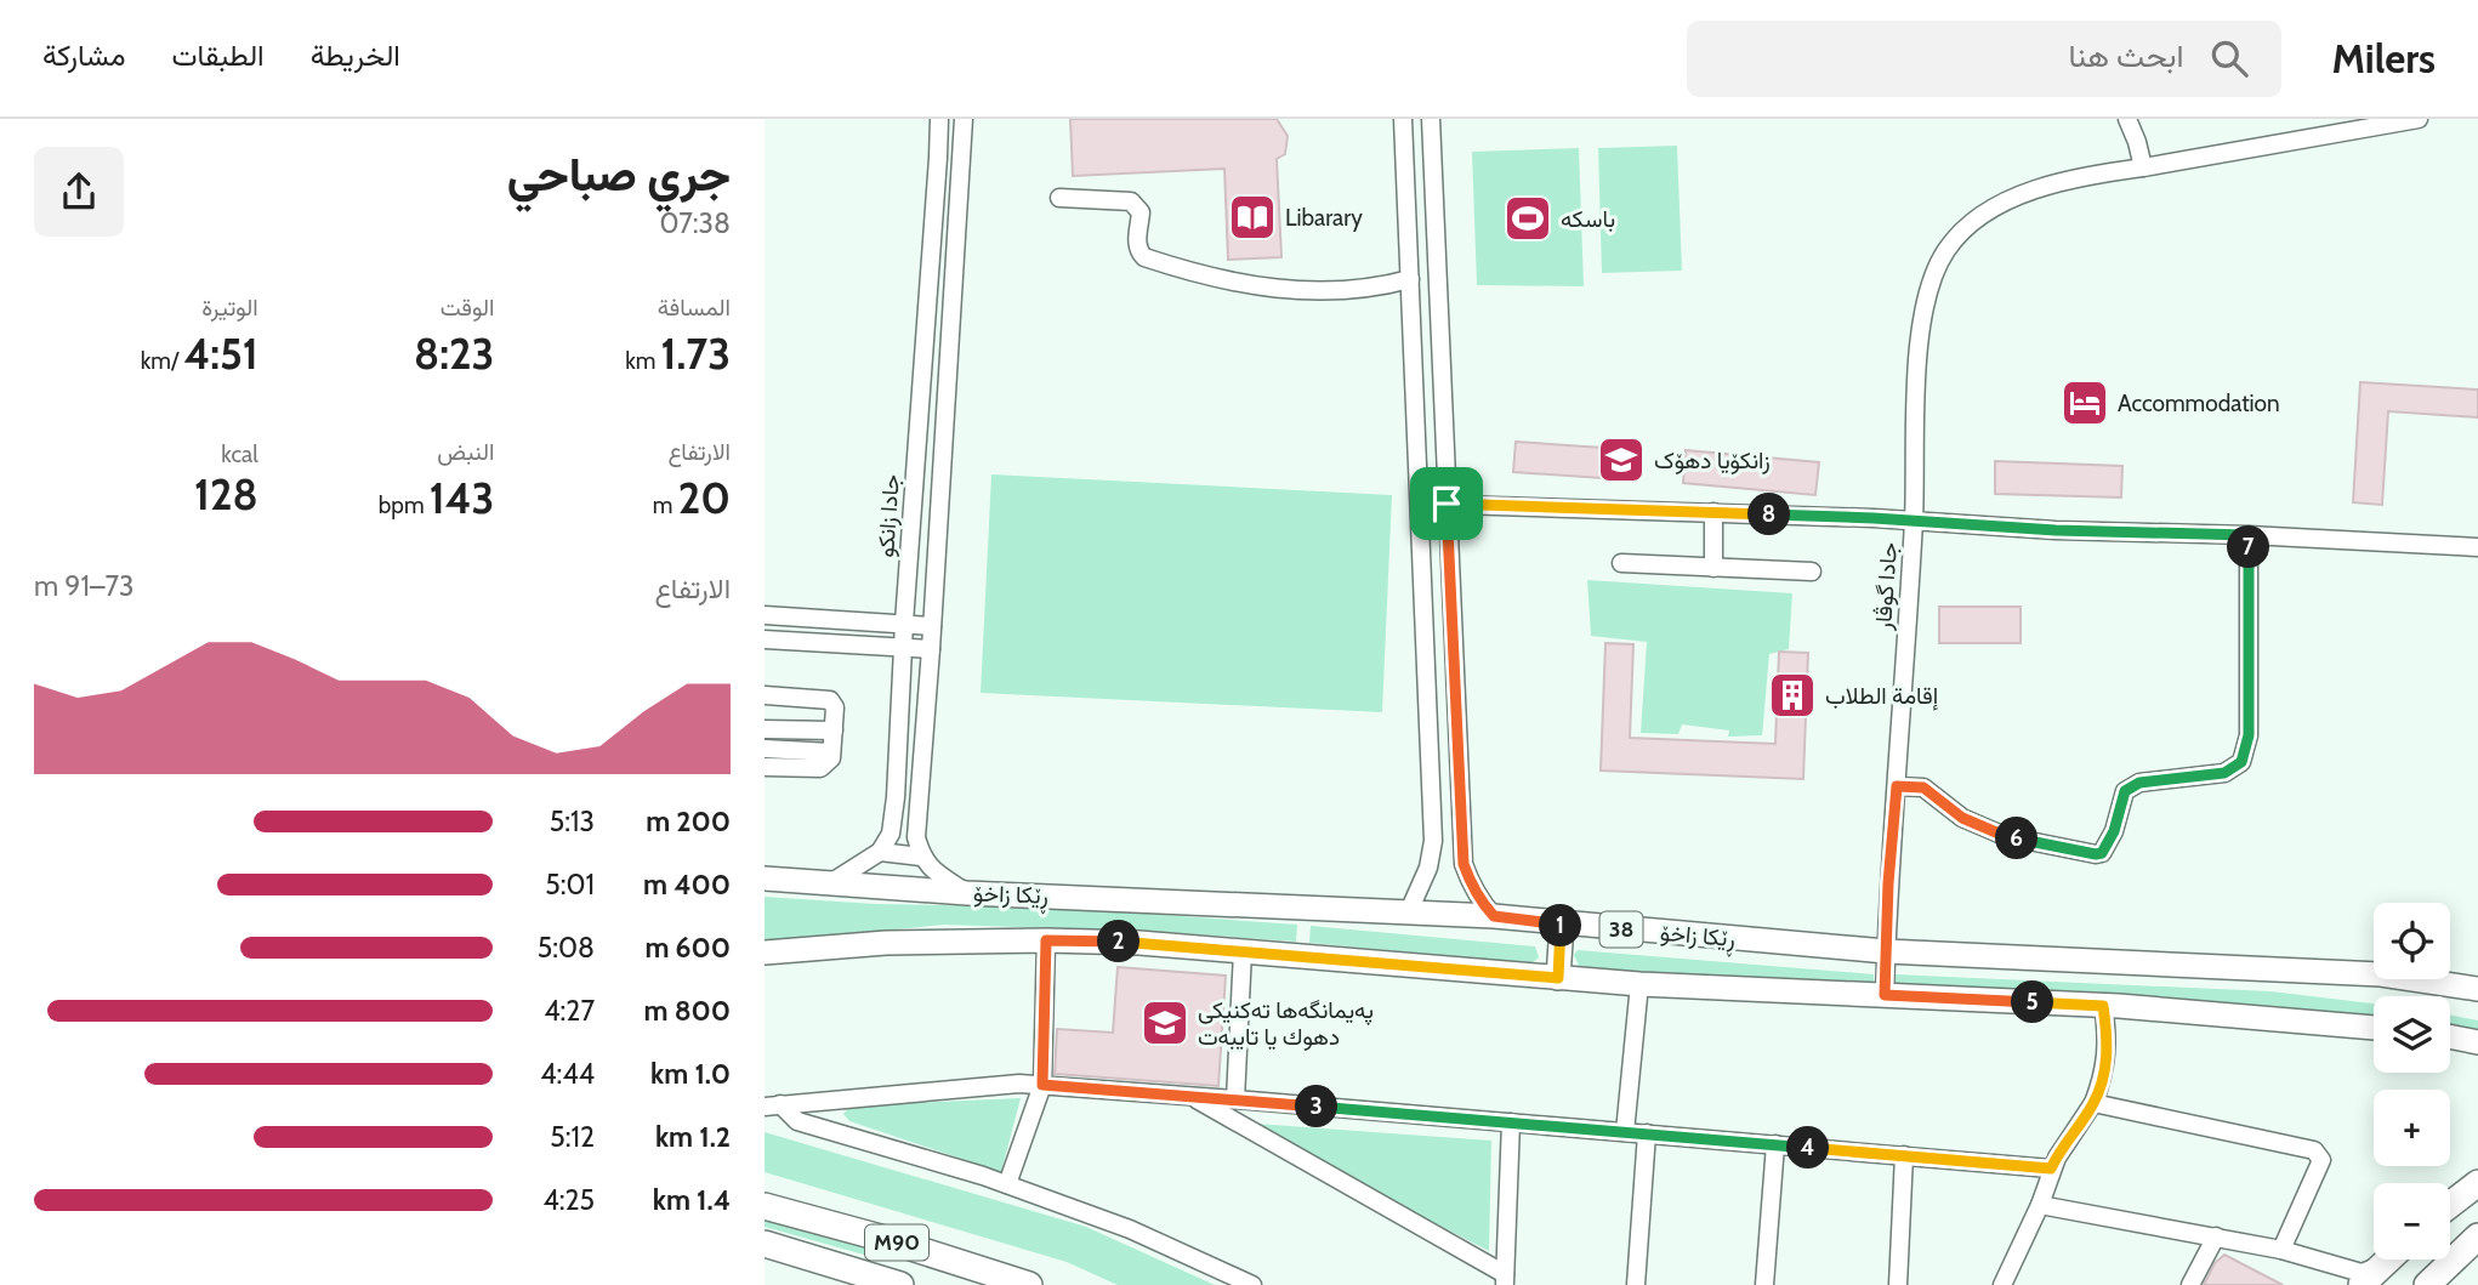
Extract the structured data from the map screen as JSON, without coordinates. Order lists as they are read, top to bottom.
{
  "streets": {
    "highway": ["M90"],
    "main road": ["ڕێکا زاخۆ", "38"],
    "street": ["جادا زانکو", "جادا گوڤار"]
  },
  "crossings": [
    ["جادا گوڤار", "ڕێکا زاخۆ"]
  ],
  "places": {
    "library": ["Libarary"],
    "sports": ["باسکە"],
    "hotel": ["Accommodation"],
    "school or university": ["زانکۆیا دهۆک", "پەیمانگەها تەکنیکی دهوك یا تایبەت"],
    "building": ["إقامة الطلاب"]
  },
  "page": {
    "header": "Milers",
    "search": "ابحث هنا",
    "nav": ["الخريطة", "الطبقات", "مشاركة"],
    "heading": ["جري صباحي", "07:38"],
    "stats": [
      ["المسافة", "1.73 km"],
      ["الوقت", "8:23"],
      ["الوتيرة", "4:51 /km"],
      ["الارتفاع", "20 m"],
      ["النبض", "143 bpm"],
      ["kcal", "128"]
    ],
    "pins": [
      "8",
      "7",
      "6",
      "1",
      "2",
      "5",
      "3",
      "4"
    ],
    "chart": ["الارتفاع", "73–91 m"],
    "list": [
      {
        "name": "200 m",
        "note": "5:13"
      },
      {
        "name": "400 m",
        "note": "5:01"
      },
      {
        "name": "600 m",
        "note": "5:08"
      },
      {
        "name": "800 m",
        "note": "4:27"
      },
      {
        "name": "1.0 km",
        "note": "4:44"
      },
      {
        "name": "1.2 km",
        "note": "5:12"
      },
      {
        "name": "1.4 km",
        "note": "4:25"
      }
    ],
    "map_buttons": ["+", "−"]
  }
}
